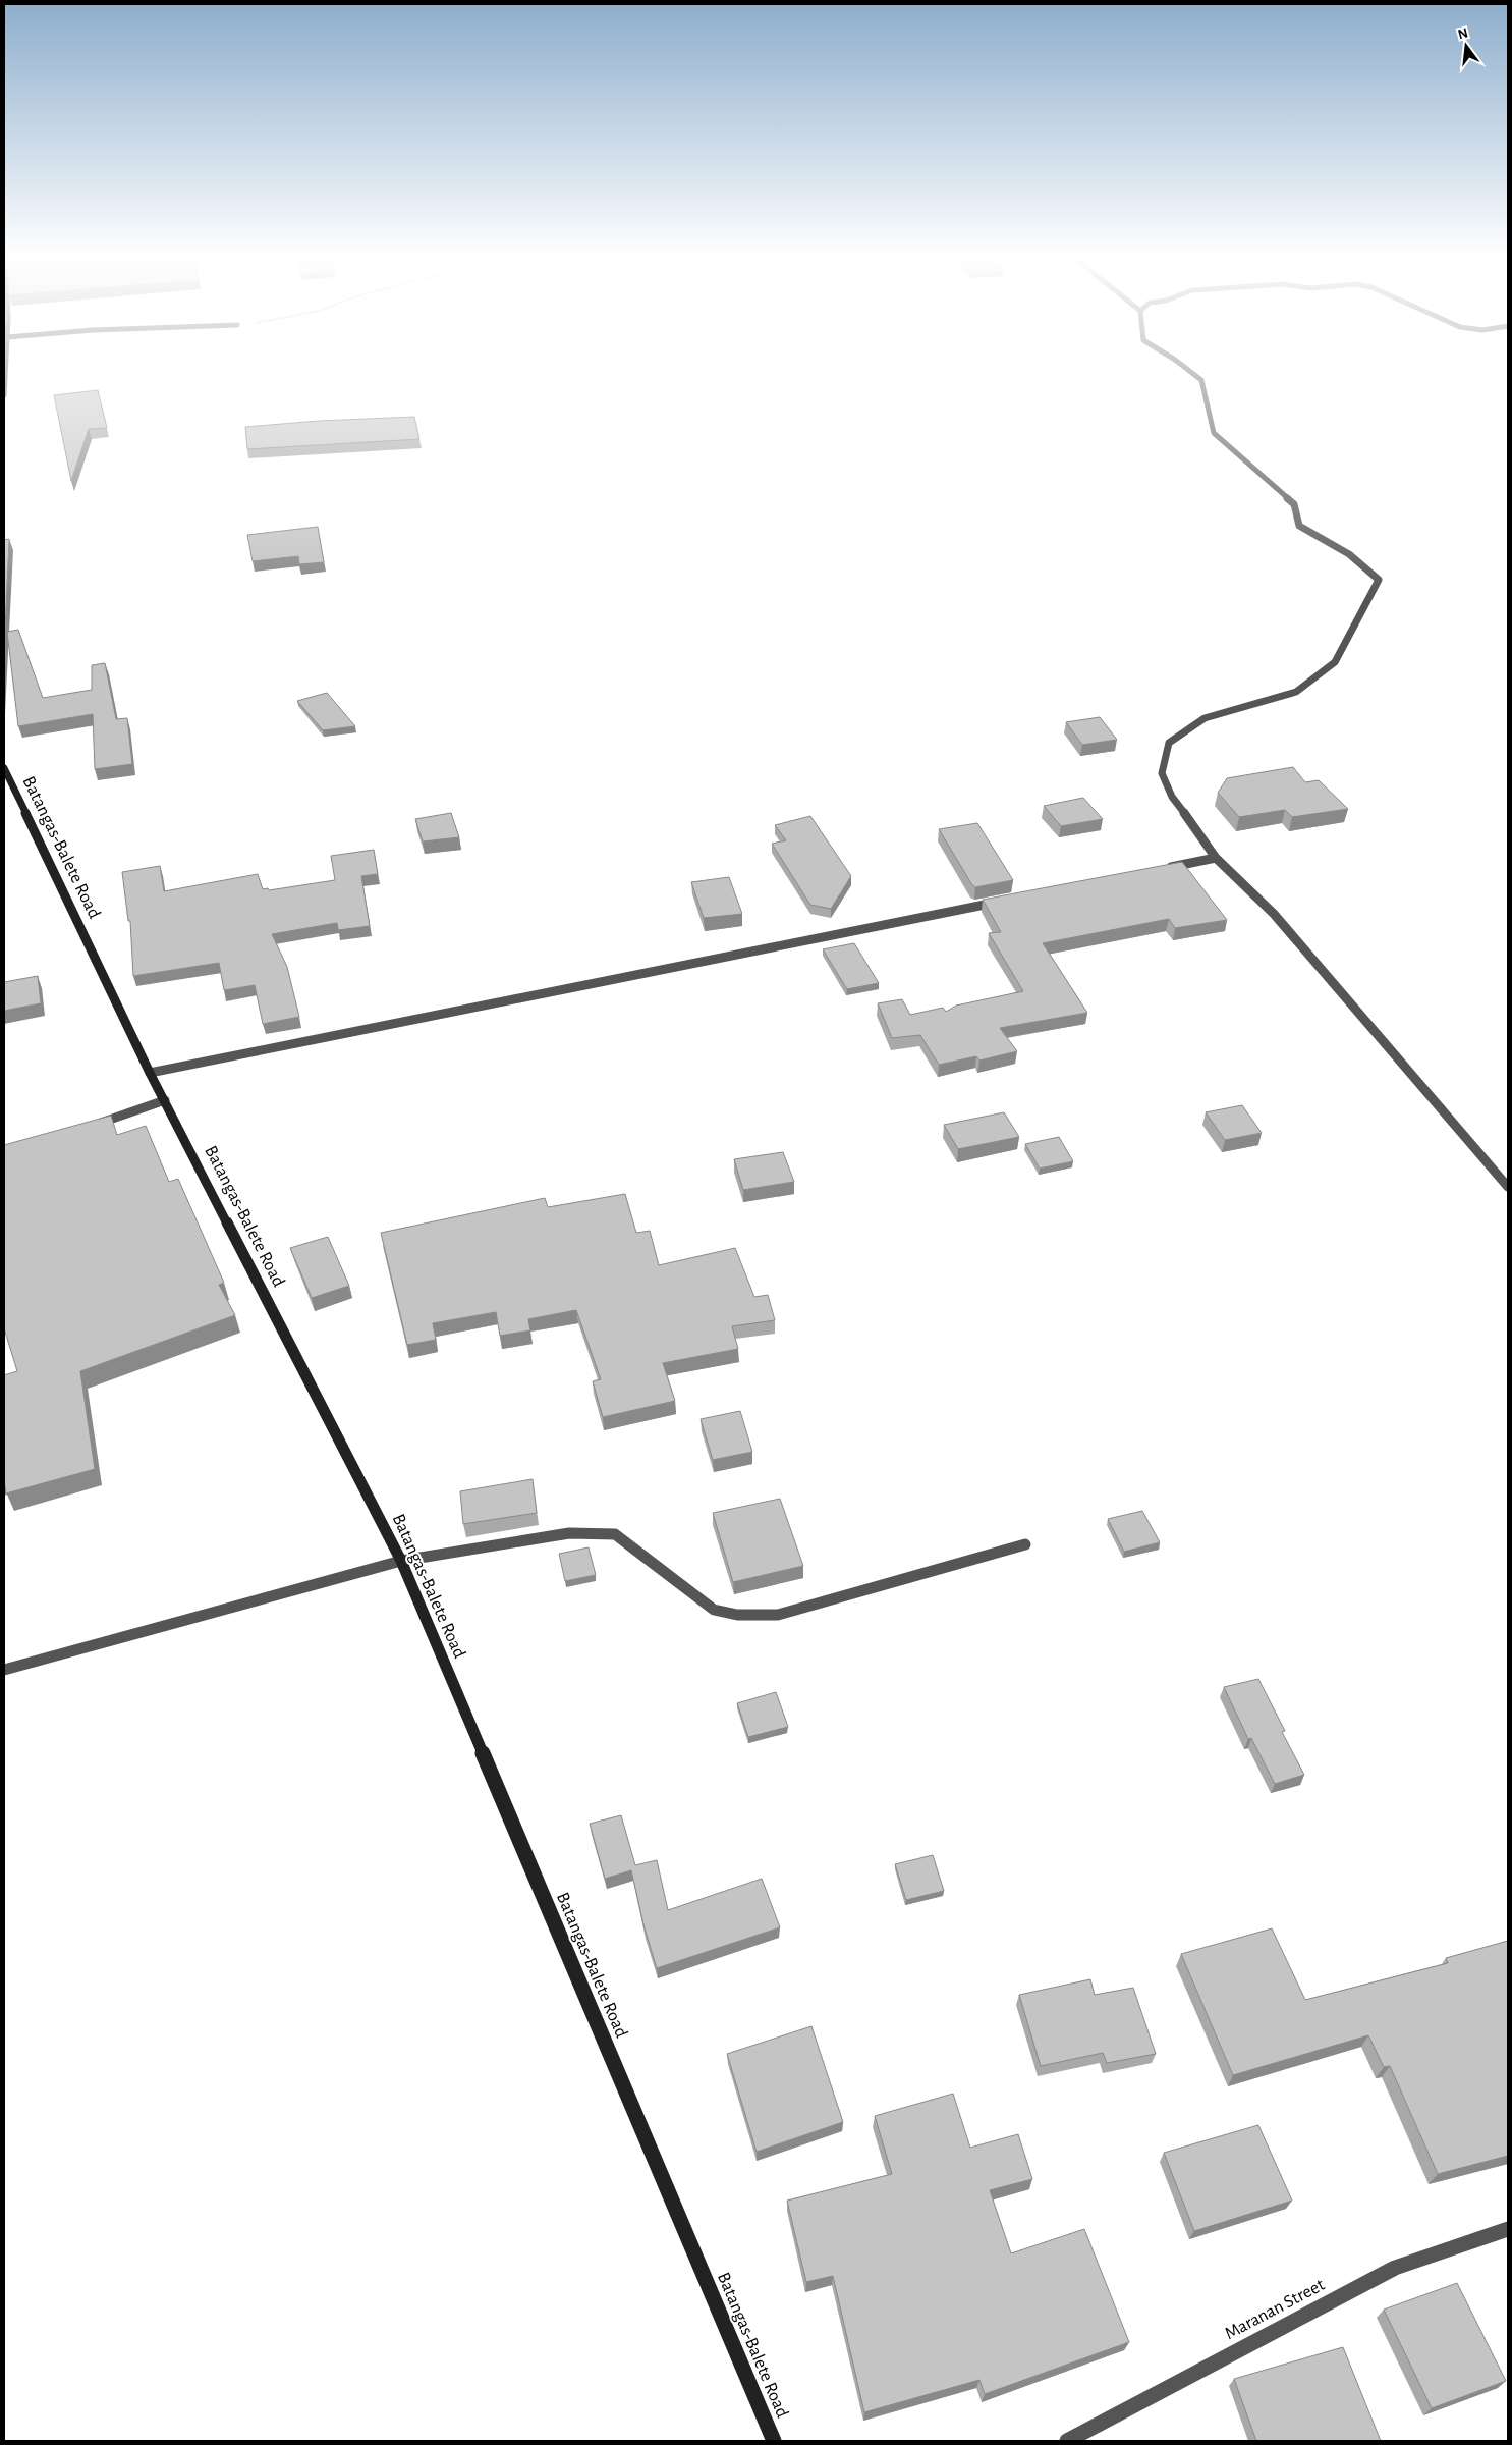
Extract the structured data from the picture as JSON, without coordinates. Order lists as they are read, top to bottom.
{
  "streets": {
    "main road": ["Batangas-Balete Road"],
    "street": ["Maranan Street"]
  },
  "north": "top"
}
